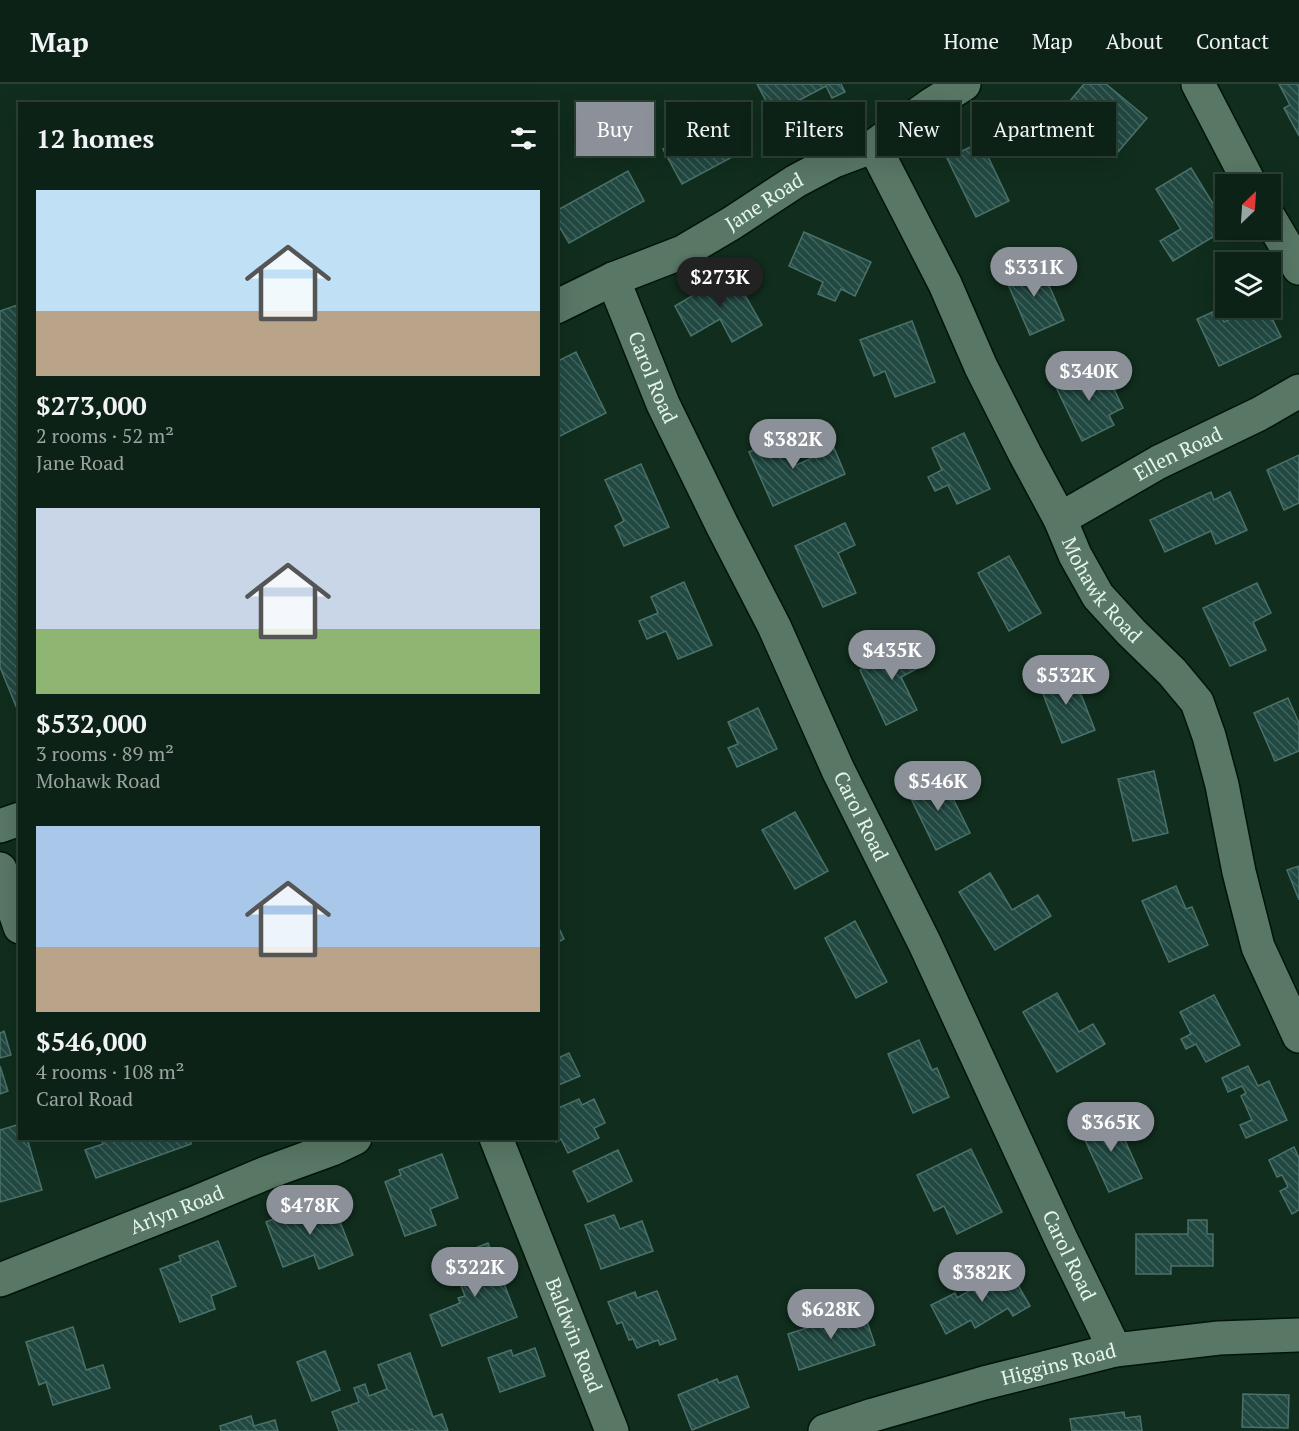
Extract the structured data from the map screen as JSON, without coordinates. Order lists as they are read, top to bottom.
{
  "streets": {
    "street": [
      "Jane Road",
      "Carol Road",
      "Ellen Road",
      "Mohawk Road",
      "Arlyn Road",
      "Baldwin Road",
      "Higgins Road"
    ]
  },
  "crossings": [
    ["Jane Road", "Carol Road"],
    ["Jane Road", "Mohawk Road"],
    ["Carol Road", "Higgins Road"],
    ["Ellen Road", "Mohawk Road"]
  ],
  "north": "top right",
  "page": {
    "header": "Map",
    "nav": [
      "Home",
      "Map",
      "About",
      "Contact"
    ],
    "chip": [
      "Buy",
      "Rent",
      "Filters",
      "New",
      "Apartment"
    ],
    "heading": "12 homes",
    "list": [
      {
        "name": "$273,000",
        "note": "2 rooms · 52 m² · Jane Road"
      },
      {
        "name": "$532,000",
        "note": "3 rooms · 89 m² · Mohawk Road"
      },
      {
        "name": "$546,000",
        "note": "4 rooms · 108 m² · Carol Road"
      }
    ],
    "price": [
      "$331K",
      "$273K",
      "$340K",
      "$382K",
      "$435K",
      "$532K",
      "$546K",
      "$365K",
      "$478K",
      "$322K",
      "$382K",
      "$628K"
    ]
  }
}
